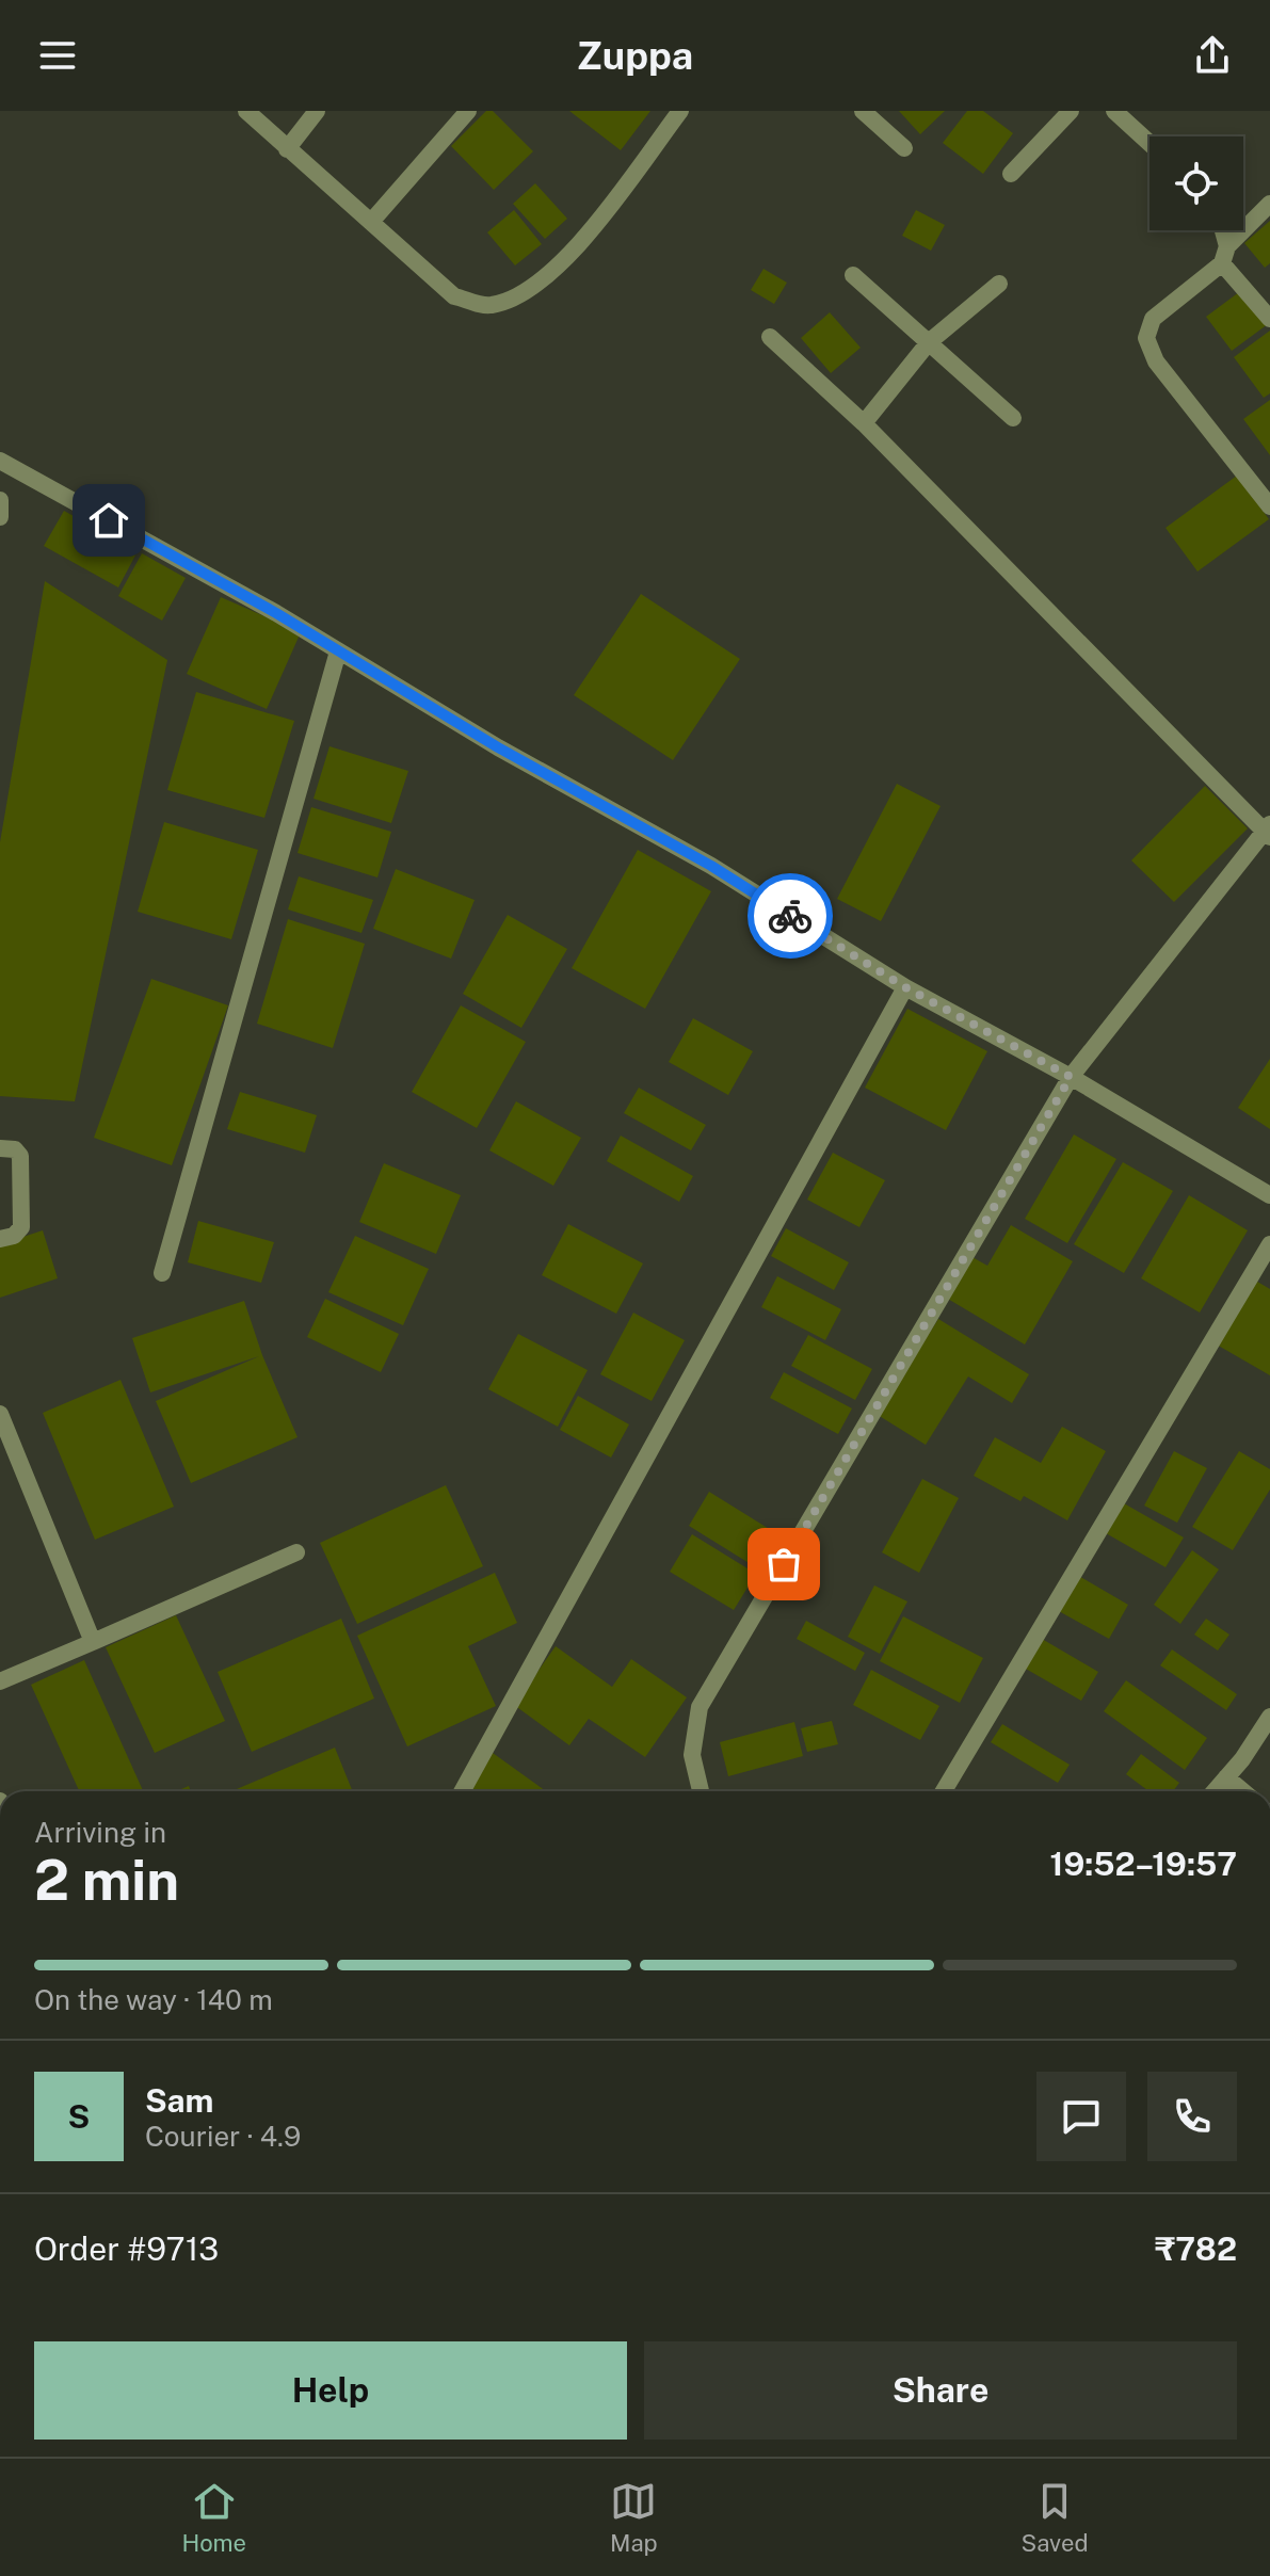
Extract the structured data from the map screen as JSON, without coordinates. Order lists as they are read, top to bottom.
{
  "page": {
    "header": "Zuppa",
    "heading": ["2 min", "Arriving in", "19:52–19:57"],
    "panel": [
      "Sam",
      "Courier · 4.9",
      "Order #9713",
      "₹782"
    ],
    "bar": "On the way · 140 m",
    "round": "S",
    "buttons": ["Help", "Share"],
    "tabs": ["Home", "Map", "Saved"]
  }
}
